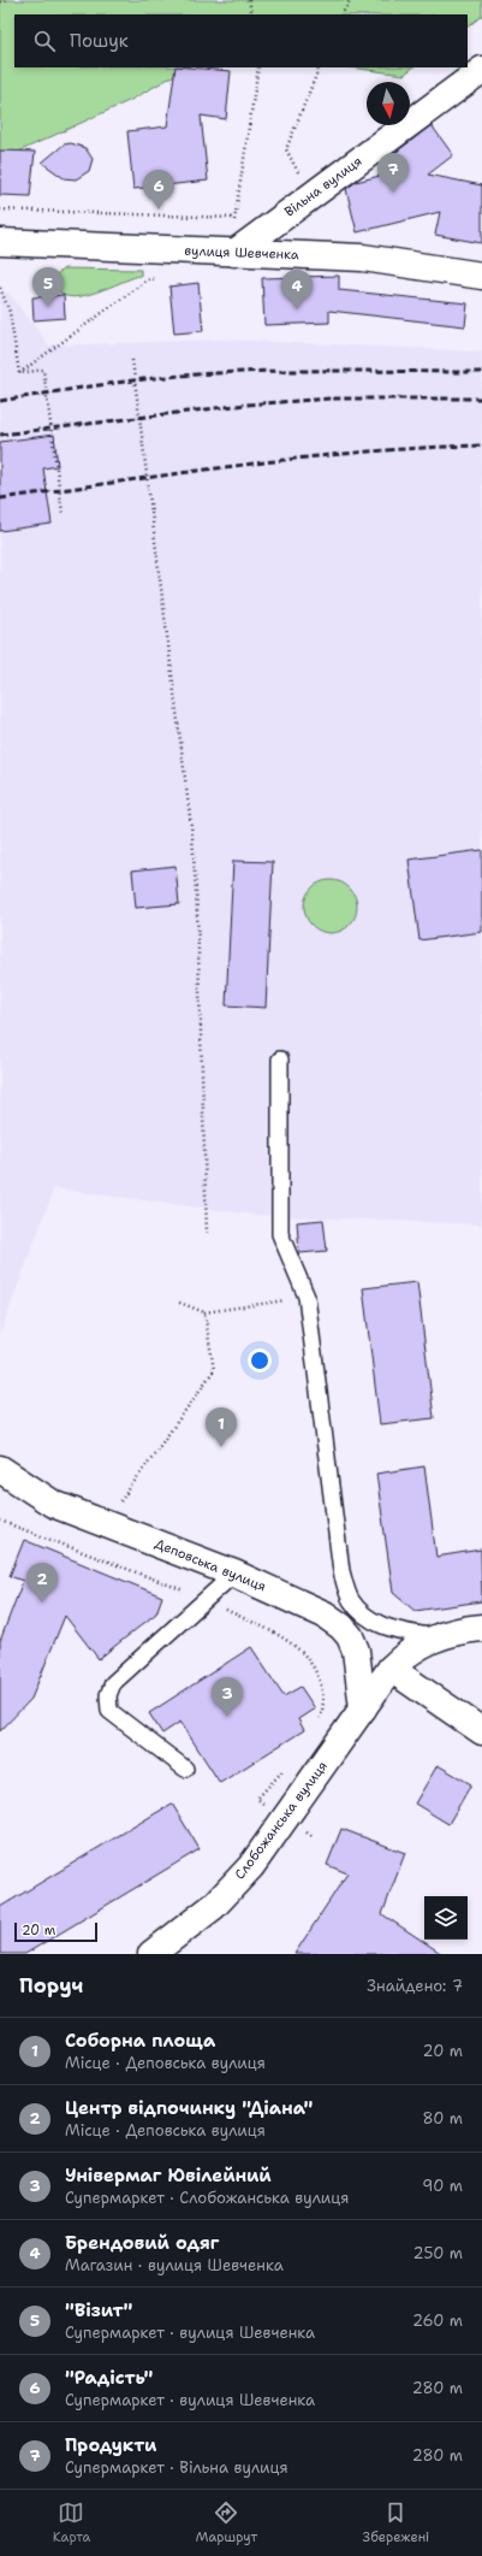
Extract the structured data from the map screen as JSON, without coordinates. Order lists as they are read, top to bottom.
{
  "streets": {
    "street": [
      "Вільна вулиця",
      "вулиця Шевченка",
      "Деповська вулиця",
      "Слобожанська вулиця"
    ]
  },
  "crossings": [
    ["Вільна вулиця", "вулиця Шевченка"],
    ["Деповська вулиця", "Слобожанська вулиця"]
  ],
  "scale_bar": "20 m",
  "north": "bottom",
  "page": {
    "search": "Пошук",
    "pins": [
      "7",
      "6",
      "5",
      "4",
      "1",
      "2",
      "3"
    ],
    "scale": "20 m",
    "heading": ["Поруч", "Знайдено: 7"],
    "list": [
      {
        "mark": "1",
        "name": "Соборна площа",
        "note": "Місце · Деповська вулиця",
        "value": "20 m"
      },
      {
        "mark": "2",
        "name": "Центр відпочинку \"Діана\"",
        "note": "Місце · Деповська вулиця",
        "value": "80 m"
      },
      {
        "mark": "3",
        "name": "Універмаг Ювілейний",
        "note": "Супермаркет · Слобожанська вулиця",
        "value": "90 m"
      },
      {
        "mark": "4",
        "name": "Брендовий одяг",
        "note": "Магазин · вулиця Шевченка",
        "value": "250 m"
      },
      {
        "mark": "5",
        "name": "\"Візит\"",
        "note": "Супермаркет · вулиця Шевченка",
        "value": "260 m"
      },
      {
        "mark": "6",
        "name": "\"Радість\"",
        "note": "Супермаркет · вулиця Шевченка",
        "value": "280 m"
      },
      {
        "mark": "7",
        "name": "Продукти",
        "note": "Супермаркет · Вільна вулиця",
        "value": "280 m"
      }
    ],
    "nav": ["Карта", "Маршрут", "Збережені"]
  }
}
